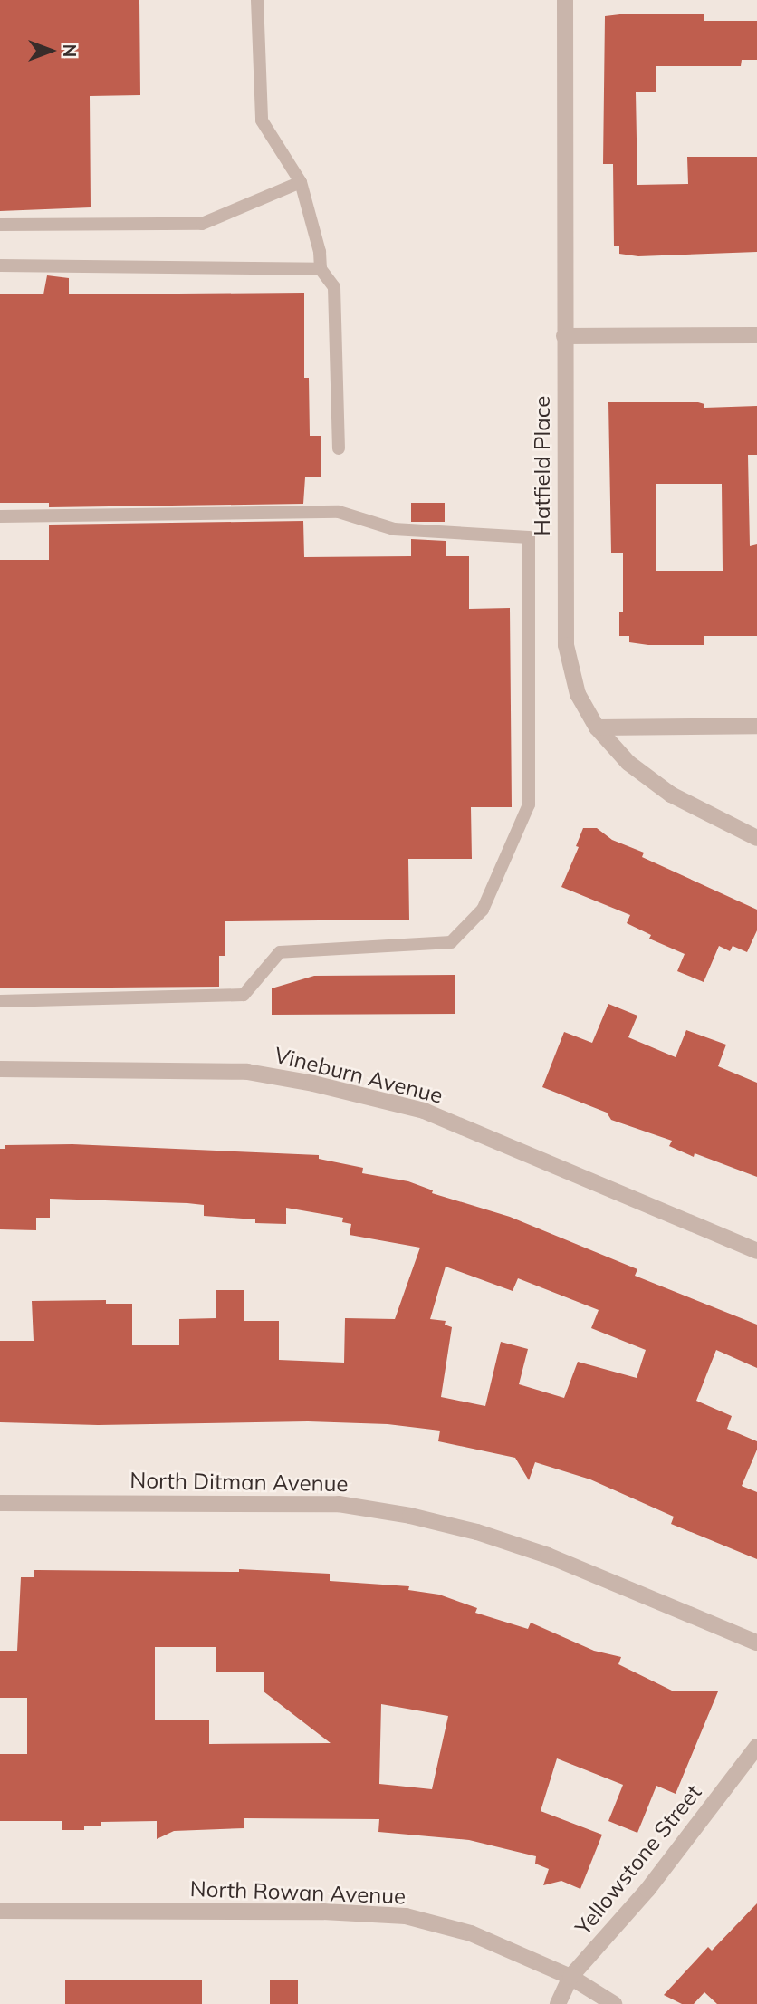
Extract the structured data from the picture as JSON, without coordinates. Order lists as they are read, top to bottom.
{
  "streets": {
    "street": [
      "Hatfield Place",
      "Vineburn Avenue",
      "North Ditman Avenue",
      "Yellowstone Street",
      "North Rowan Avenue"
    ]
  },
  "crossings": [
    ["Yellowstone Street", "North Rowan Avenue"]
  ],
  "north": "right"
}
